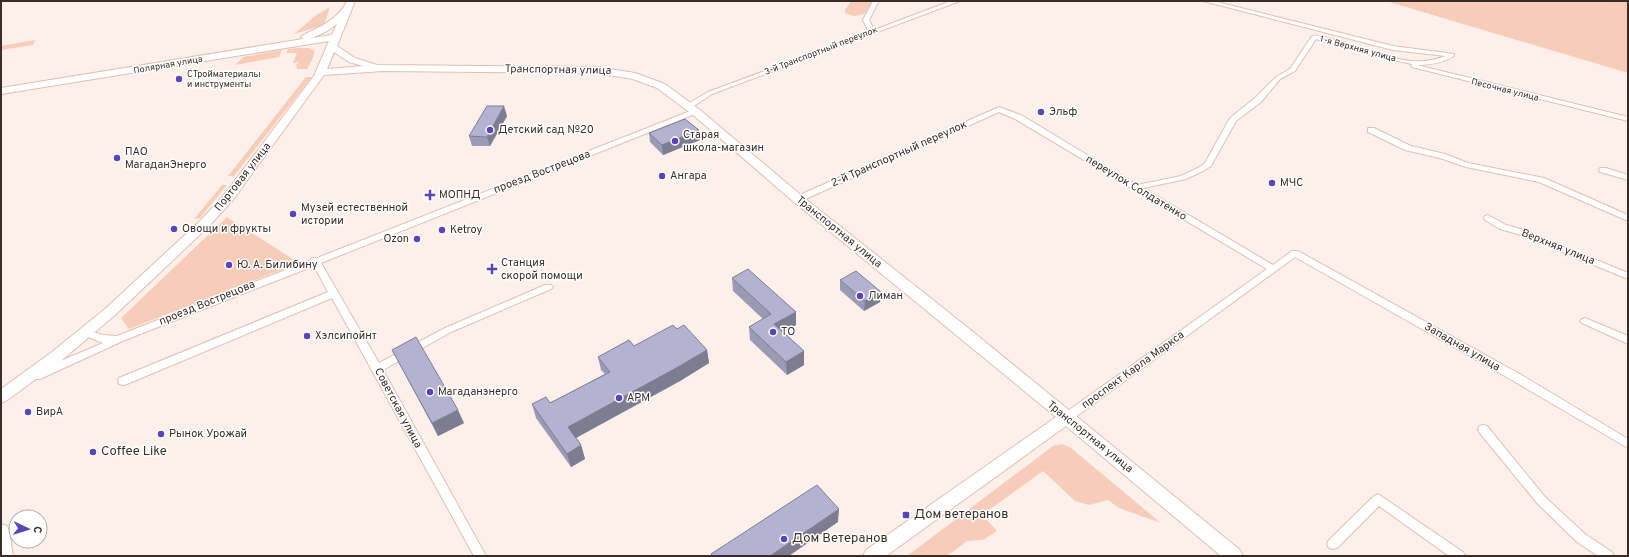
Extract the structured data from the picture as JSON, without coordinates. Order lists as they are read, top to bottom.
{
  "streets": {
    "main road": [
      "Полярная улица",
      "Транспортная улица",
      "Портовая улица",
      "проспект Карла Маркса"
    ],
    "street": [
      "1-я Верхняя улица",
      "3-й Транспортный переулок",
      "Песочная улица",
      "2-й Транспортный переулок",
      "проезд Вострецова",
      "переулок Солдатенко",
      "Верхняя улица",
      "Западная улица",
      "Советская улица"
    ]
  },
  "crossings": [
    ["1-я Верхняя улица", "Песочная улица"],
    ["1-я Верхняя улица", "переулок Солдатенко"],
    ["3-й Транспортный переулок", "Транспортная улица"],
    ["3-й Транспортный переулок", "проезд Вострецова"],
    ["Полярная улица", "Транспортная улица"],
    ["Полярная улица", "Портовая улица"],
    ["Транспортная улица", "2-й Транспортный переулок"],
    ["Транспортная улица", "проезд Вострецова"],
    ["Транспортная улица", "Портовая улица"],
    ["Транспортная улица", "проспект Карла Маркса"],
    ["2-й Транспортный переулок", "переулок Солдатенко"],
    ["проезд Вострецова", "Портовая улица"],
    ["проезд Вострецова", "Советская улица"],
    ["переулок Солдатенко", "проспект Карла Маркса"],
    ["Западная улица", "проспект Карла Маркса"]
  ],
  "places": {
    "other": [
      "СТройматериалы и инструменты",
      "Эльф",
      "Детский сад №20",
      "Старая школа-магазин",
      "ПАО МагаданЭнерго",
      "Ангара",
      "МЧС",
      "Музей естественной истории",
      "Овощи и фрукты",
      "Ketroy",
      "Ozon",
      "Ю. А. Билибину",
      "Лиман",
      "ТО",
      "Хэлсипойнт",
      "Магаданэнерго",
      "АРМ",
      "ВирА",
      "Рынок Урожай",
      "Coffee Like",
      "Дом Ветеранов"
    ],
    "health": ["МОПНД", "Станция скорой помощи"],
    "transit": ["Дом ветеранов"]
  },
  "north": "right"
}
